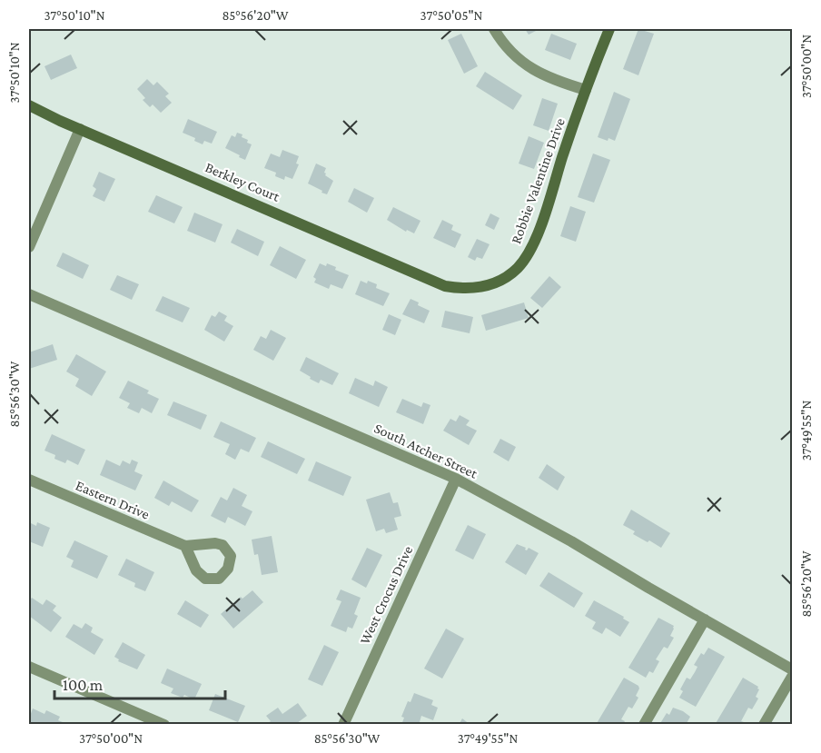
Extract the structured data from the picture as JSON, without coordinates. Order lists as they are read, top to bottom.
{
  "streets": {
    "street": [
      "Robbie Valentine Drive",
      "Berkley Court",
      "South Atcher Street",
      "Eastern Drive",
      "West Crocus Drive"
    ]
  },
  "crossings": [
    ["Robbie Valentine Drive", "Berkley Court"],
    ["South Atcher Street", "West Crocus Drive"]
  ],
  "scale_bar": "100 m",
  "coordinates": [
    "37°50'10\"N",
    "85°56'20\"W",
    "37°50'05\"N",
    "37°50'00\"N",
    "85°56'30\"W",
    "37°49'55\"N"
  ]
}
